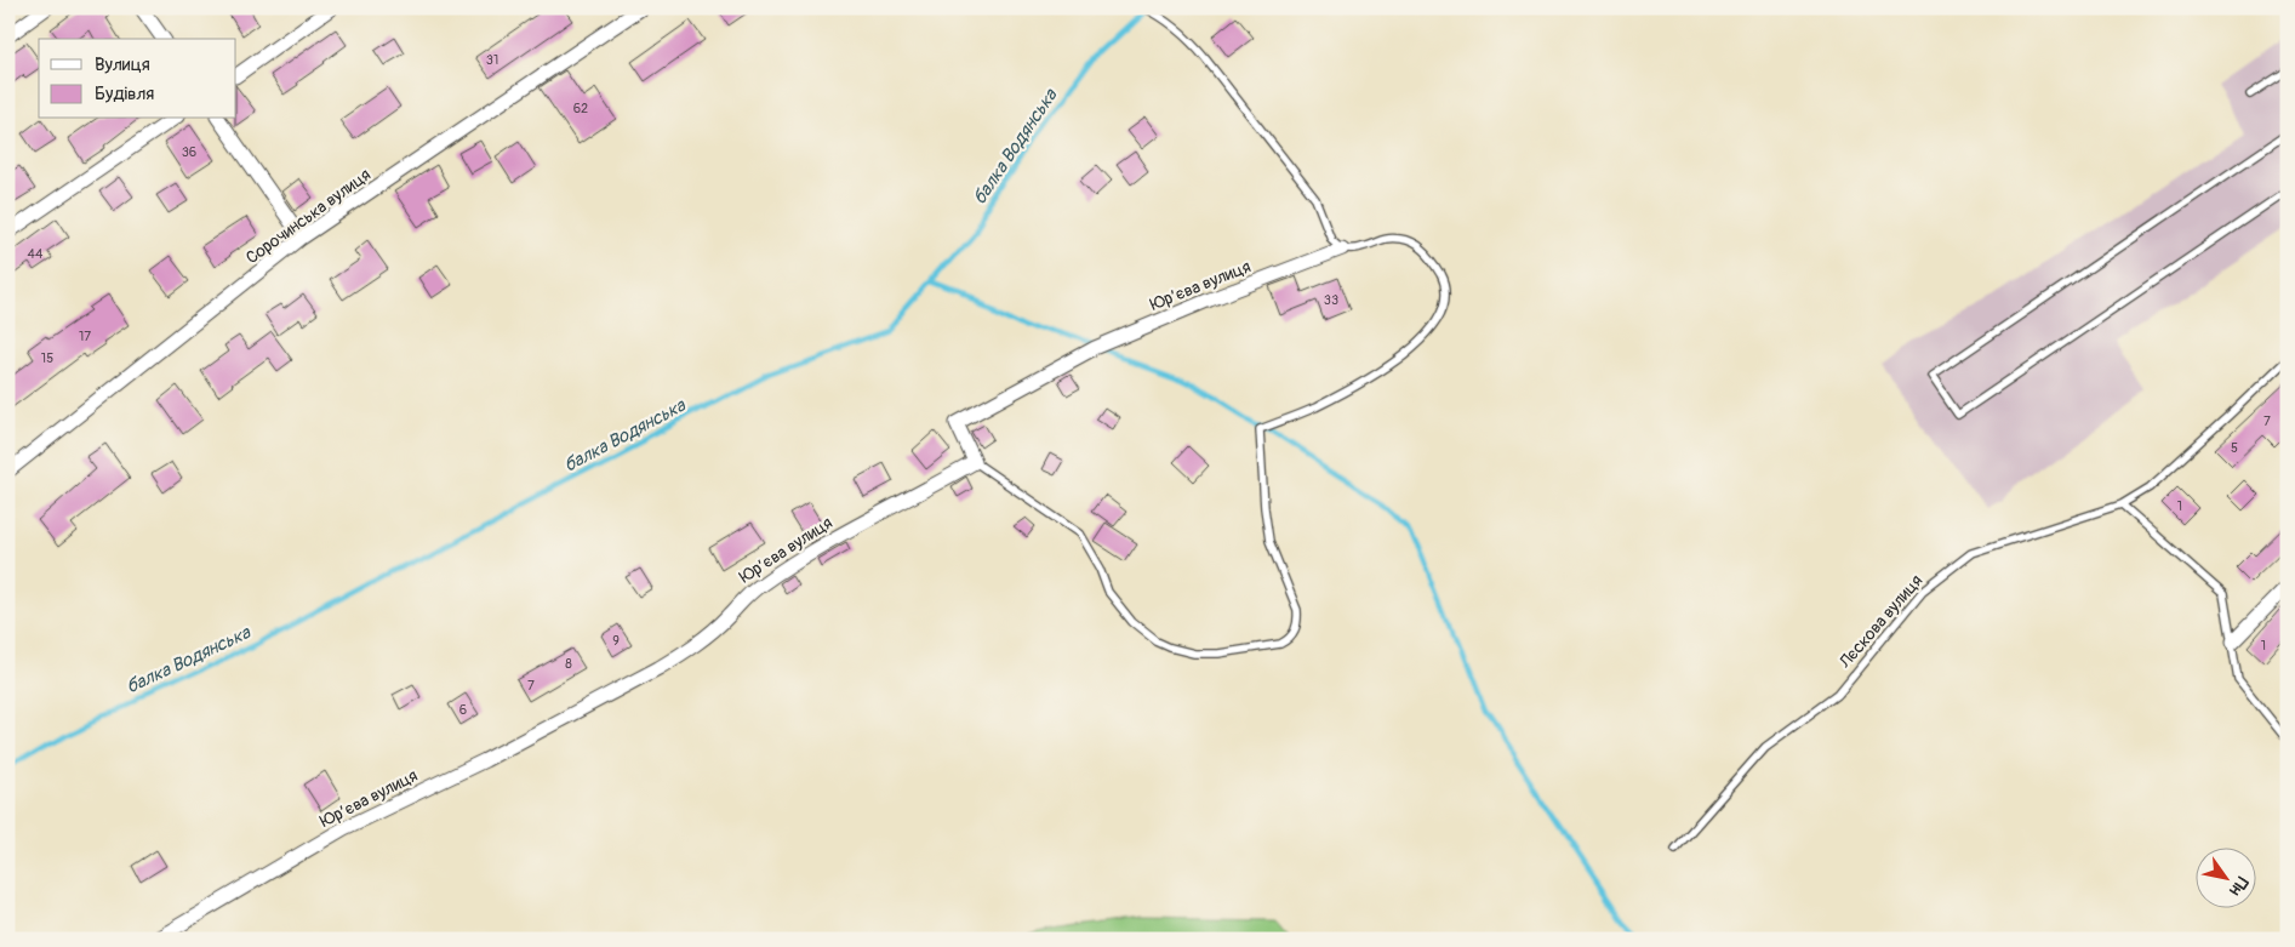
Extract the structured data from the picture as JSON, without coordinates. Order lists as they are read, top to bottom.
{
  "streets": {
    "street": ["Сорочинська вулиця", "Юр’єва вулиця"],
    "lane": ["Лєскова вулиця"]
  },
  "water": ["балка Водянська"],
  "house_numbers": [
    "31",
    "62",
    "36",
    "44",
    "33",
    "17",
    "15",
    "7",
    "5",
    "1",
    "9",
    "1",
    "8",
    "7",
    "6"
  ],
  "legend": ["Вулиця", "Будівля"],
  "north": "bottom right"
}
